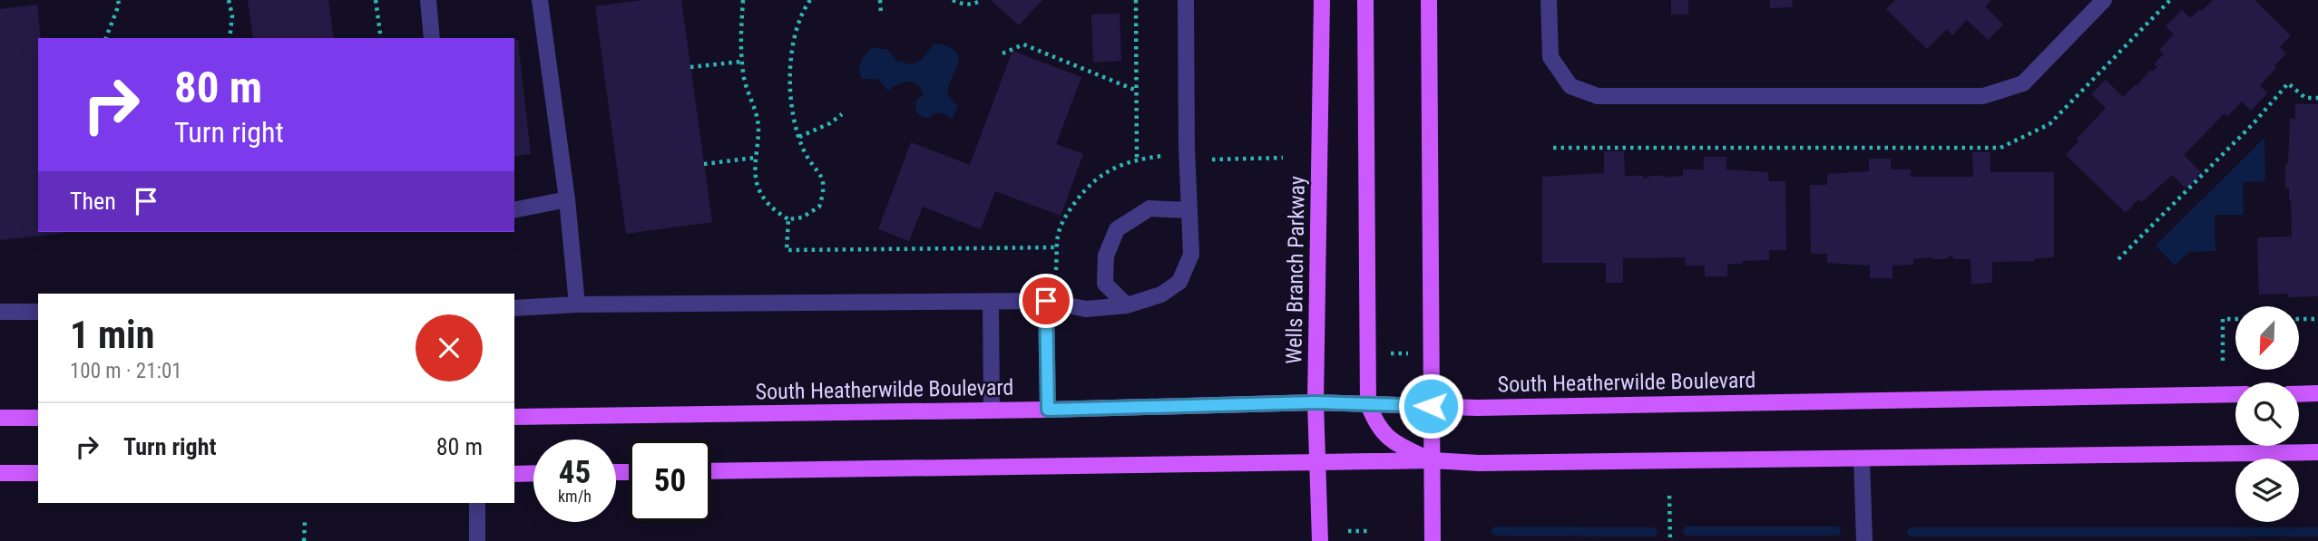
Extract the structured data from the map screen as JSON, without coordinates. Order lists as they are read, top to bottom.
{
  "streets": {
    "main road": ["Wells Branch Parkway", "South Heatherwilde Boulevard"]
  },
  "crossings": [
    ["Wells Branch Parkway", "South Heatherwilde Boulevard"]
  ],
  "north": "bottom left",
  "page": {
    "turn": ["80 m", "Turn right"],
    "then": "Then",
    "heading": ["1 min", "100 m · 21:01"],
    "list": [
      {
        "name": "Turn right",
        "value": "80 m"
      }
    ],
    "speed": "45 km/h",
    "limit": "50"
  }
}
